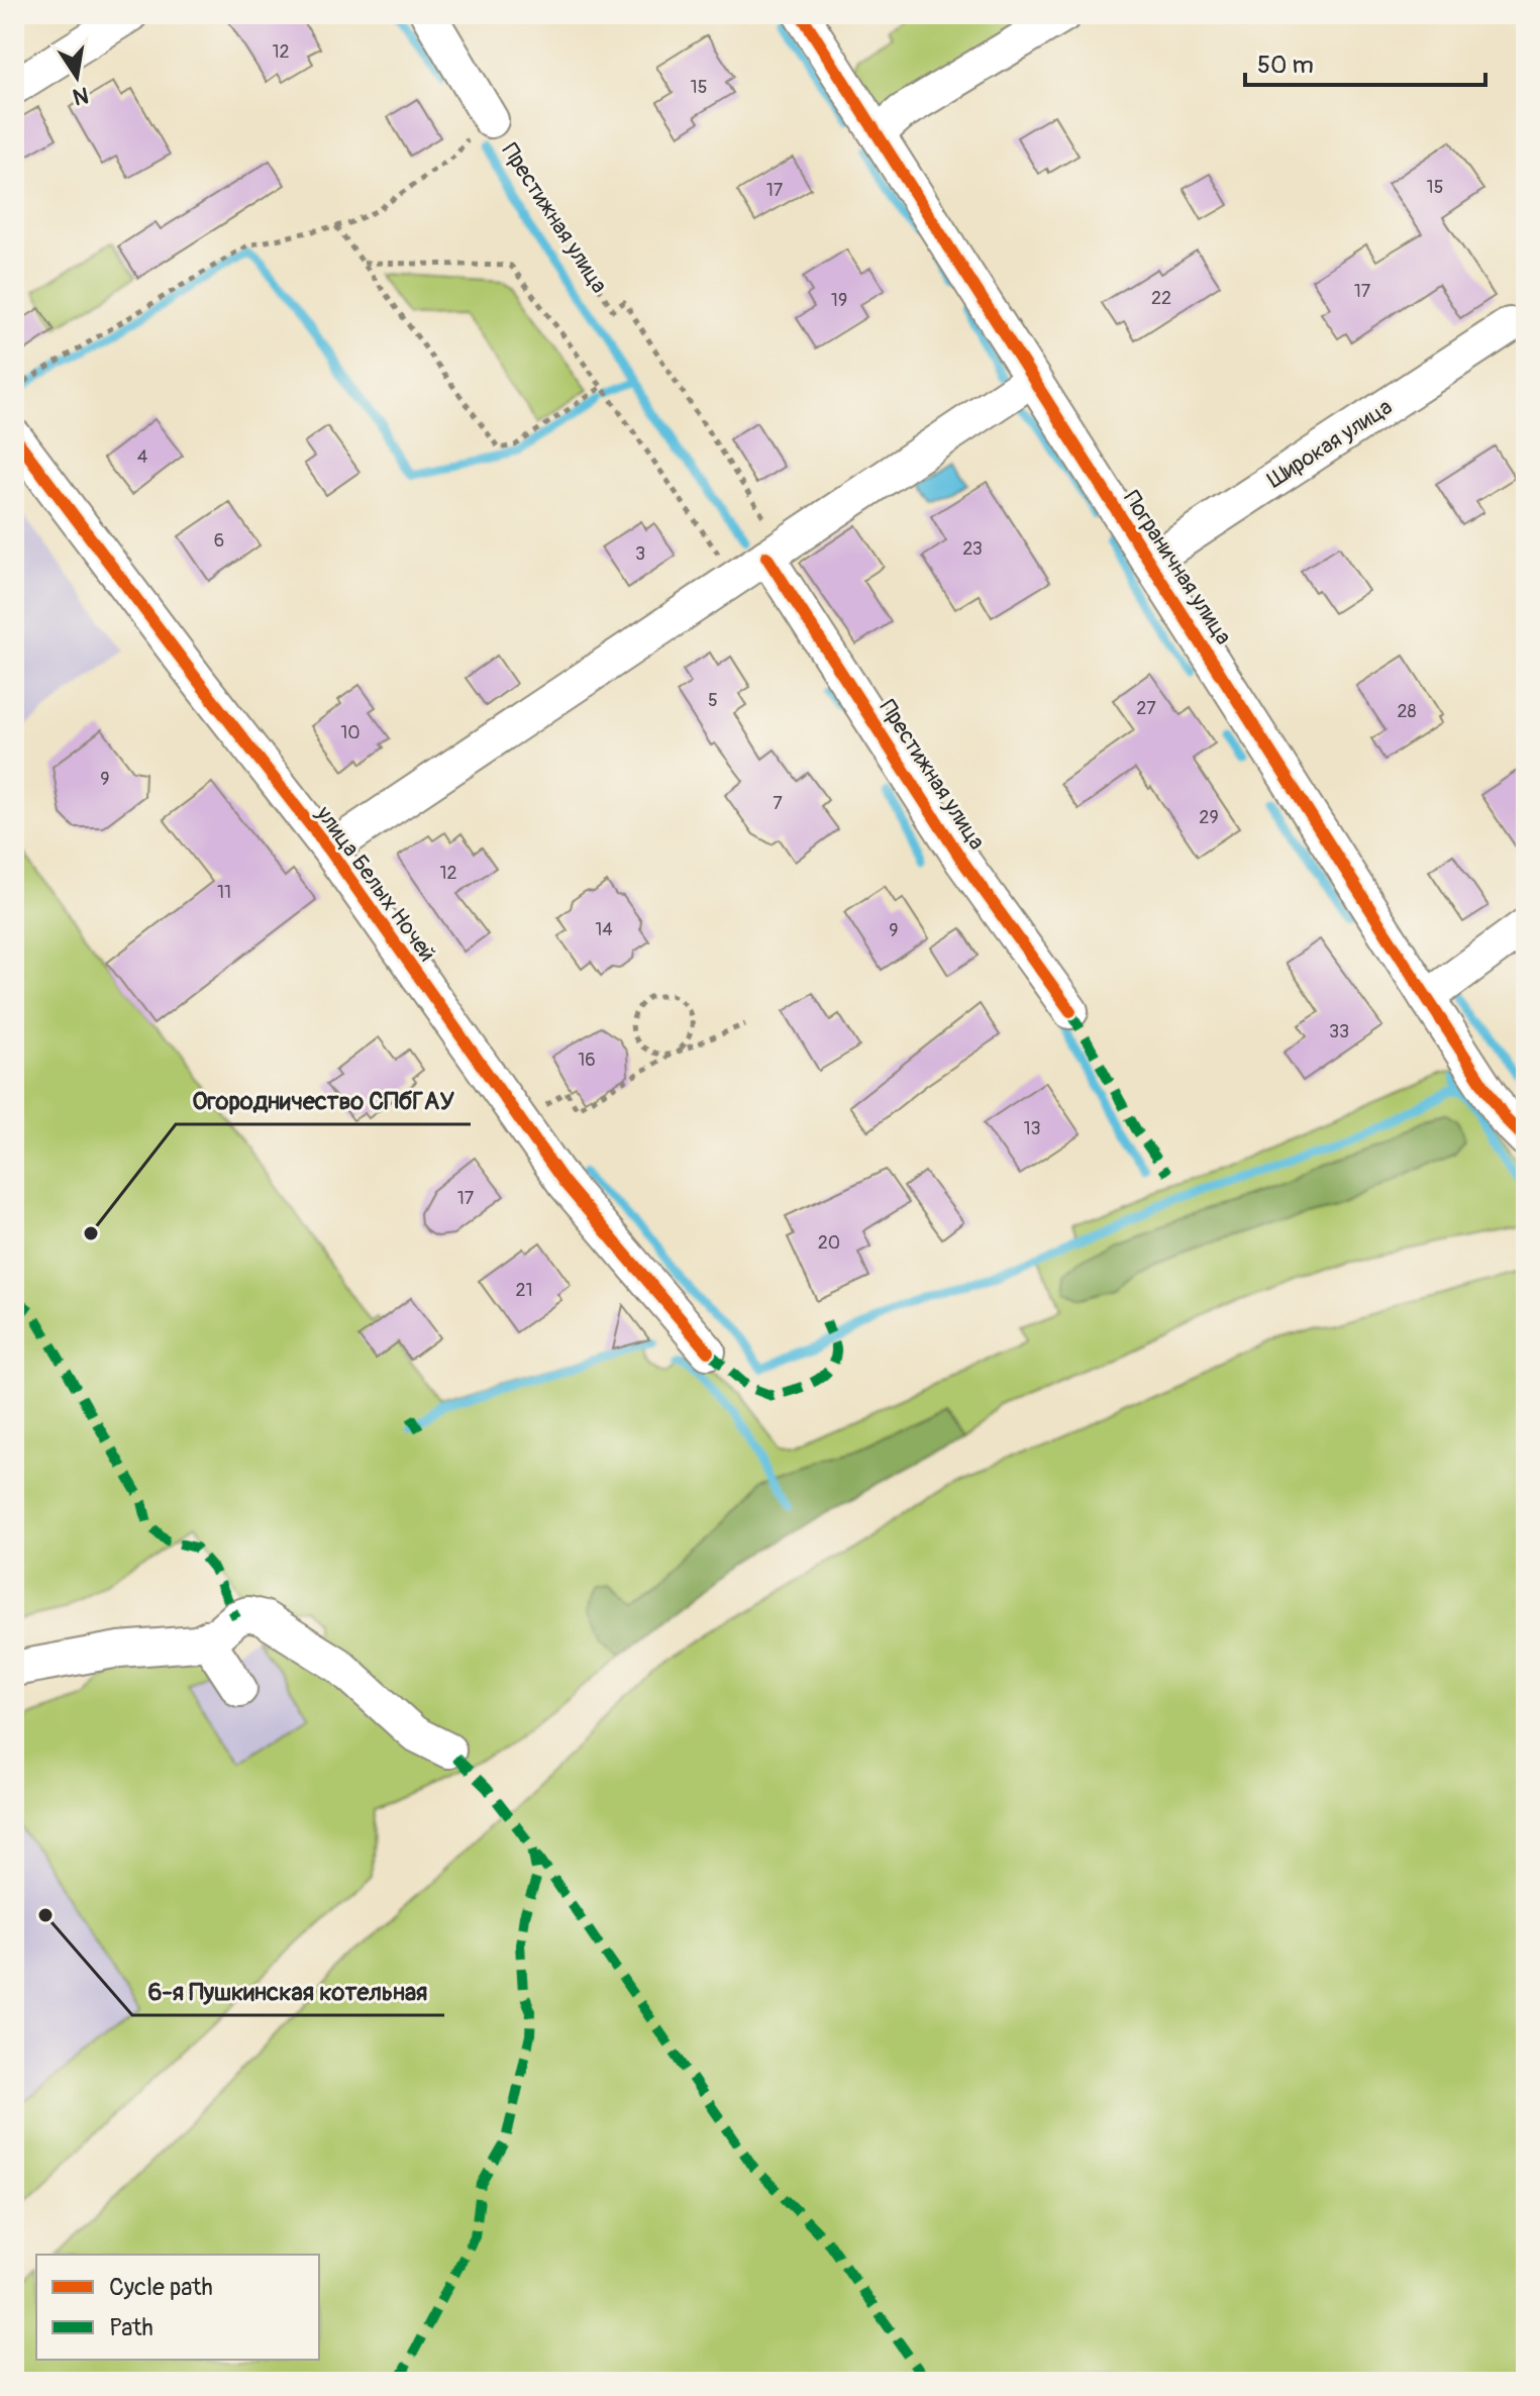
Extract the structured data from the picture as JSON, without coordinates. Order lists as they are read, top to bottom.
{
  "streets": {
    "street": [
      "Престижная улица",
      "Широкая улица",
      "Пограничная улица",
      "улица Белых Ночей"
    ]
  },
  "crossings": [
    ["Широкая улица", "Пограничная улица"]
  ],
  "places": ["Огородничество СПбГАУ", "6-я Пушкинская котельная"],
  "house_numbers": [
    "12",
    "15",
    "15",
    "17",
    "17",
    "22",
    "19",
    "4",
    "6",
    "23",
    "3",
    "5",
    "27",
    "28",
    "10",
    "9",
    "7",
    "29",
    "12",
    "11",
    "14",
    "9",
    "33",
    "16",
    "13",
    "17",
    "20",
    "21"
  ],
  "legend": ["Cycle path", "Path"],
  "scale_bar": "50 m",
  "north": "bottom"
}
